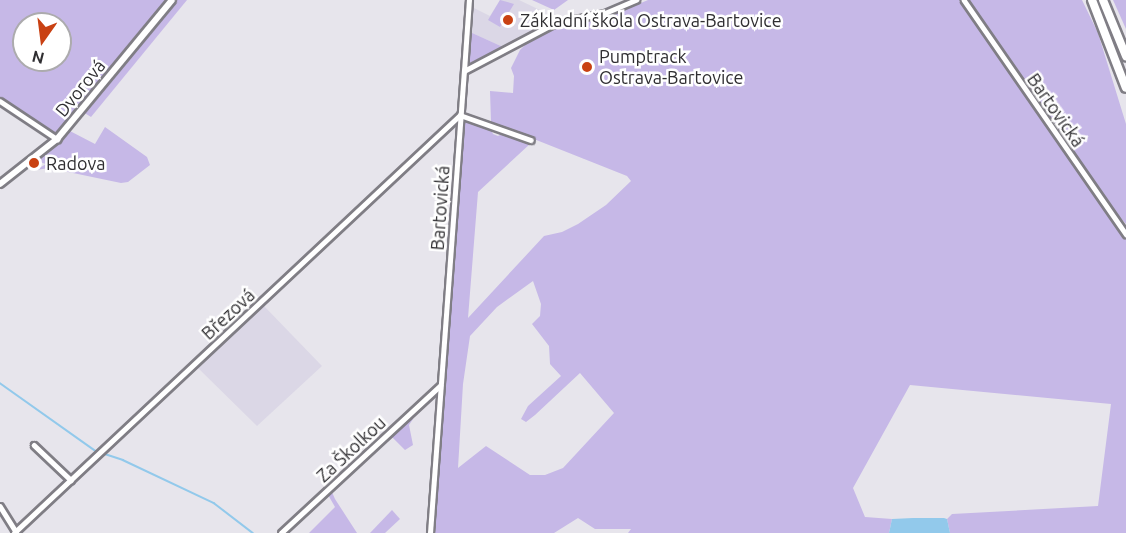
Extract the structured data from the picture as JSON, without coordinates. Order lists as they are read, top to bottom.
{
  "streets": {
    "street": [
      "Dvorová",
      "Bartovická",
      "Březová",
      "Za Školkou"
    ]
  },
  "crossings": [
    ["Bartovická", "Březová"],
    ["Bartovická", "Za Školkou"]
  ],
  "places": ["Základní škola Ostrava-Bartovice", "Pumptrack Ostrava-Bartovice", "Radova"],
  "north": "bottom"
}
